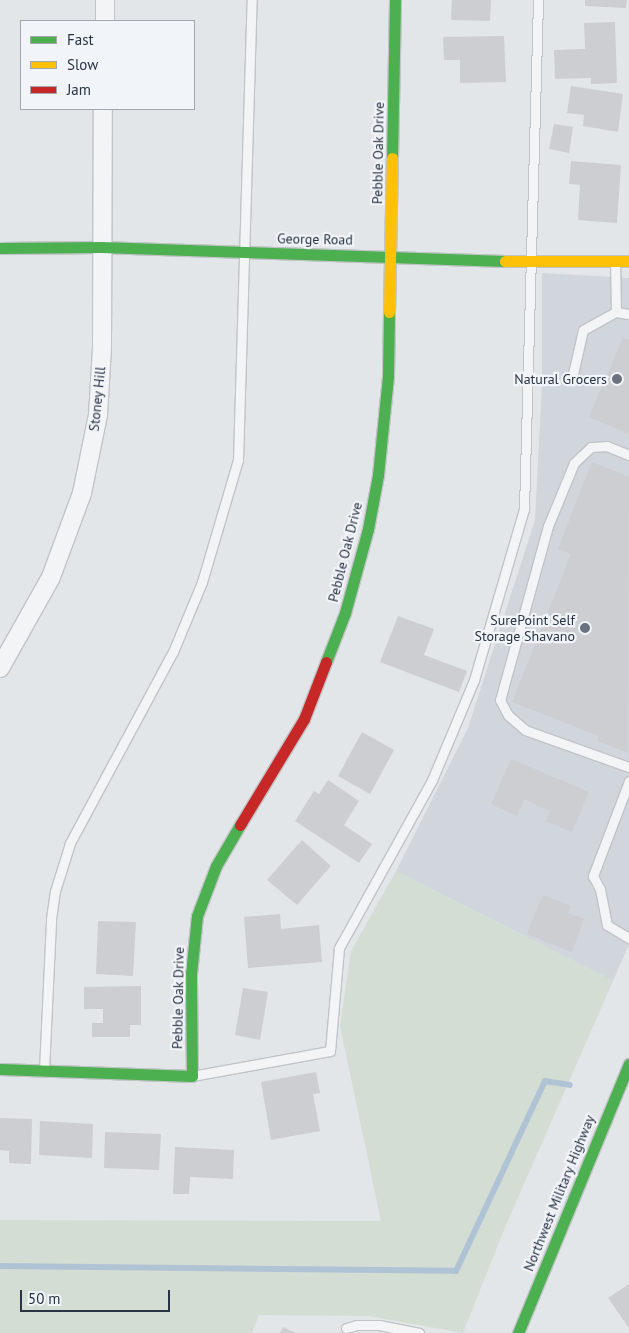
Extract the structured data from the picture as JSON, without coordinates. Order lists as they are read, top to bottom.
{
  "streets": {
    "street": [
      "Pebble Oak Drive",
      "George Road",
      "Stoney Hill",
      "Northwest Military Highway"
    ]
  },
  "crossings": [
    ["Pebble Oak Drive", "George Road"],
    ["George Road", "Stoney Hill"]
  ],
  "places": ["Natural Grocers", "SurePoint Self Storage Shavano"],
  "legend": ["Fast", "Slow", "Jam"],
  "scale_bar": "50 m"
}
